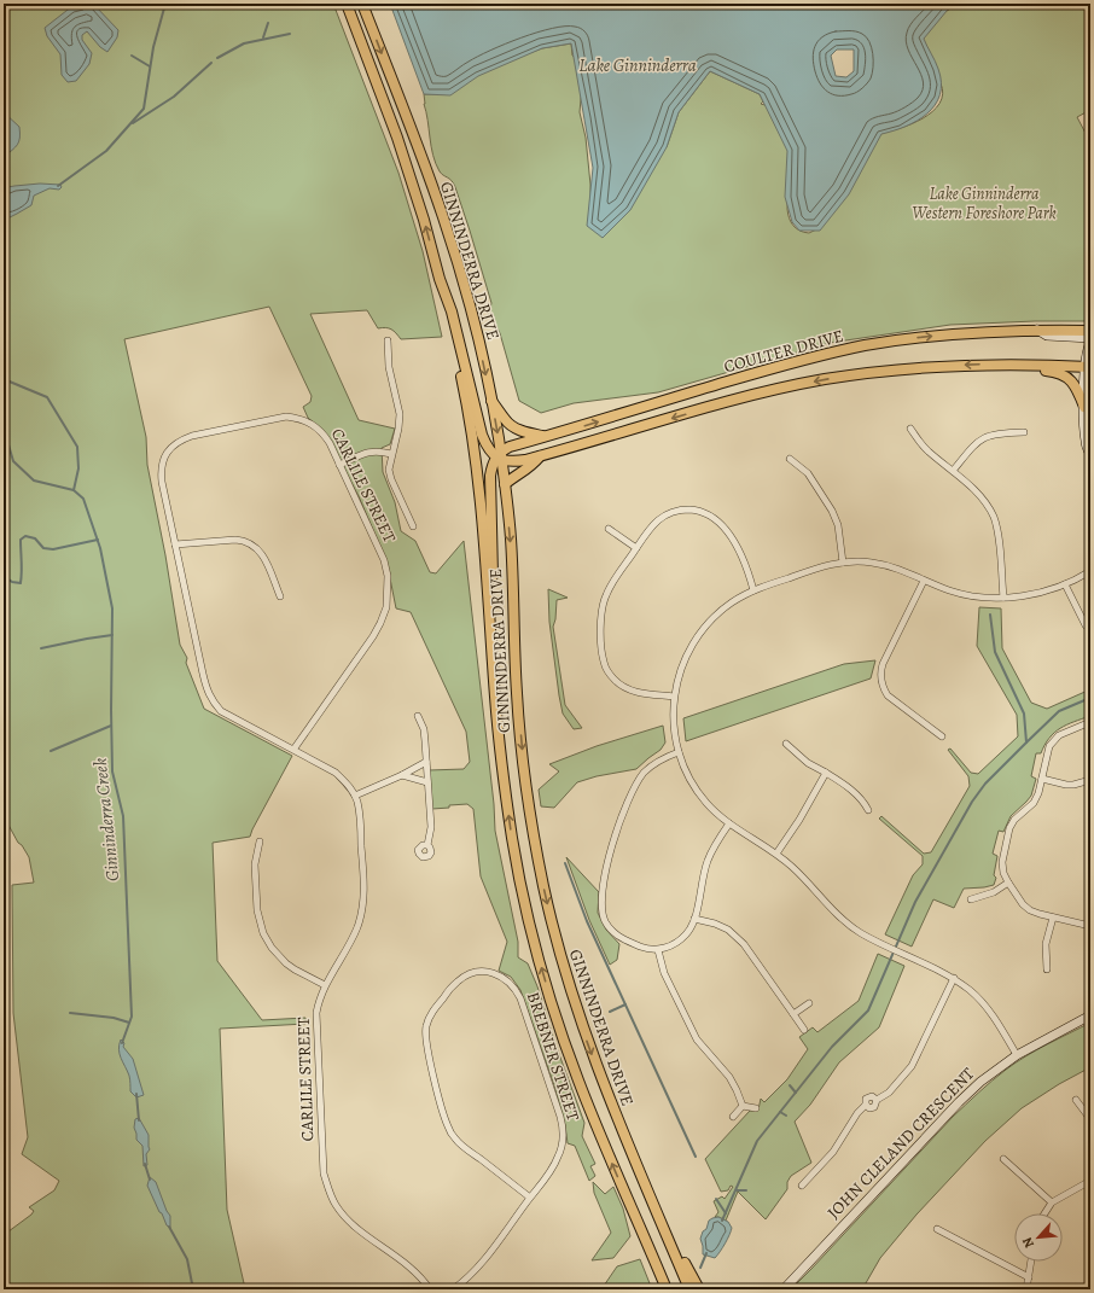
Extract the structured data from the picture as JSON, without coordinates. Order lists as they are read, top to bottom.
{
  "streets": {
    "main road": ["GINNINDERRA DRIVE", "COULTER DRIVE"],
    "street": ["CARLILE STREET", "BREBNER STREET", "JOHN CLELAND CRESCENT"]
  },
  "crossings": [
    ["GINNINDERRA DRIVE", "COULTER DRIVE"]
  ],
  "water": ["Lake Ginninderra", "Ginninderra Creek"],
  "parks": ["Lake Ginninderra Western Foreshore Park"],
  "north": "bottom left"
}
